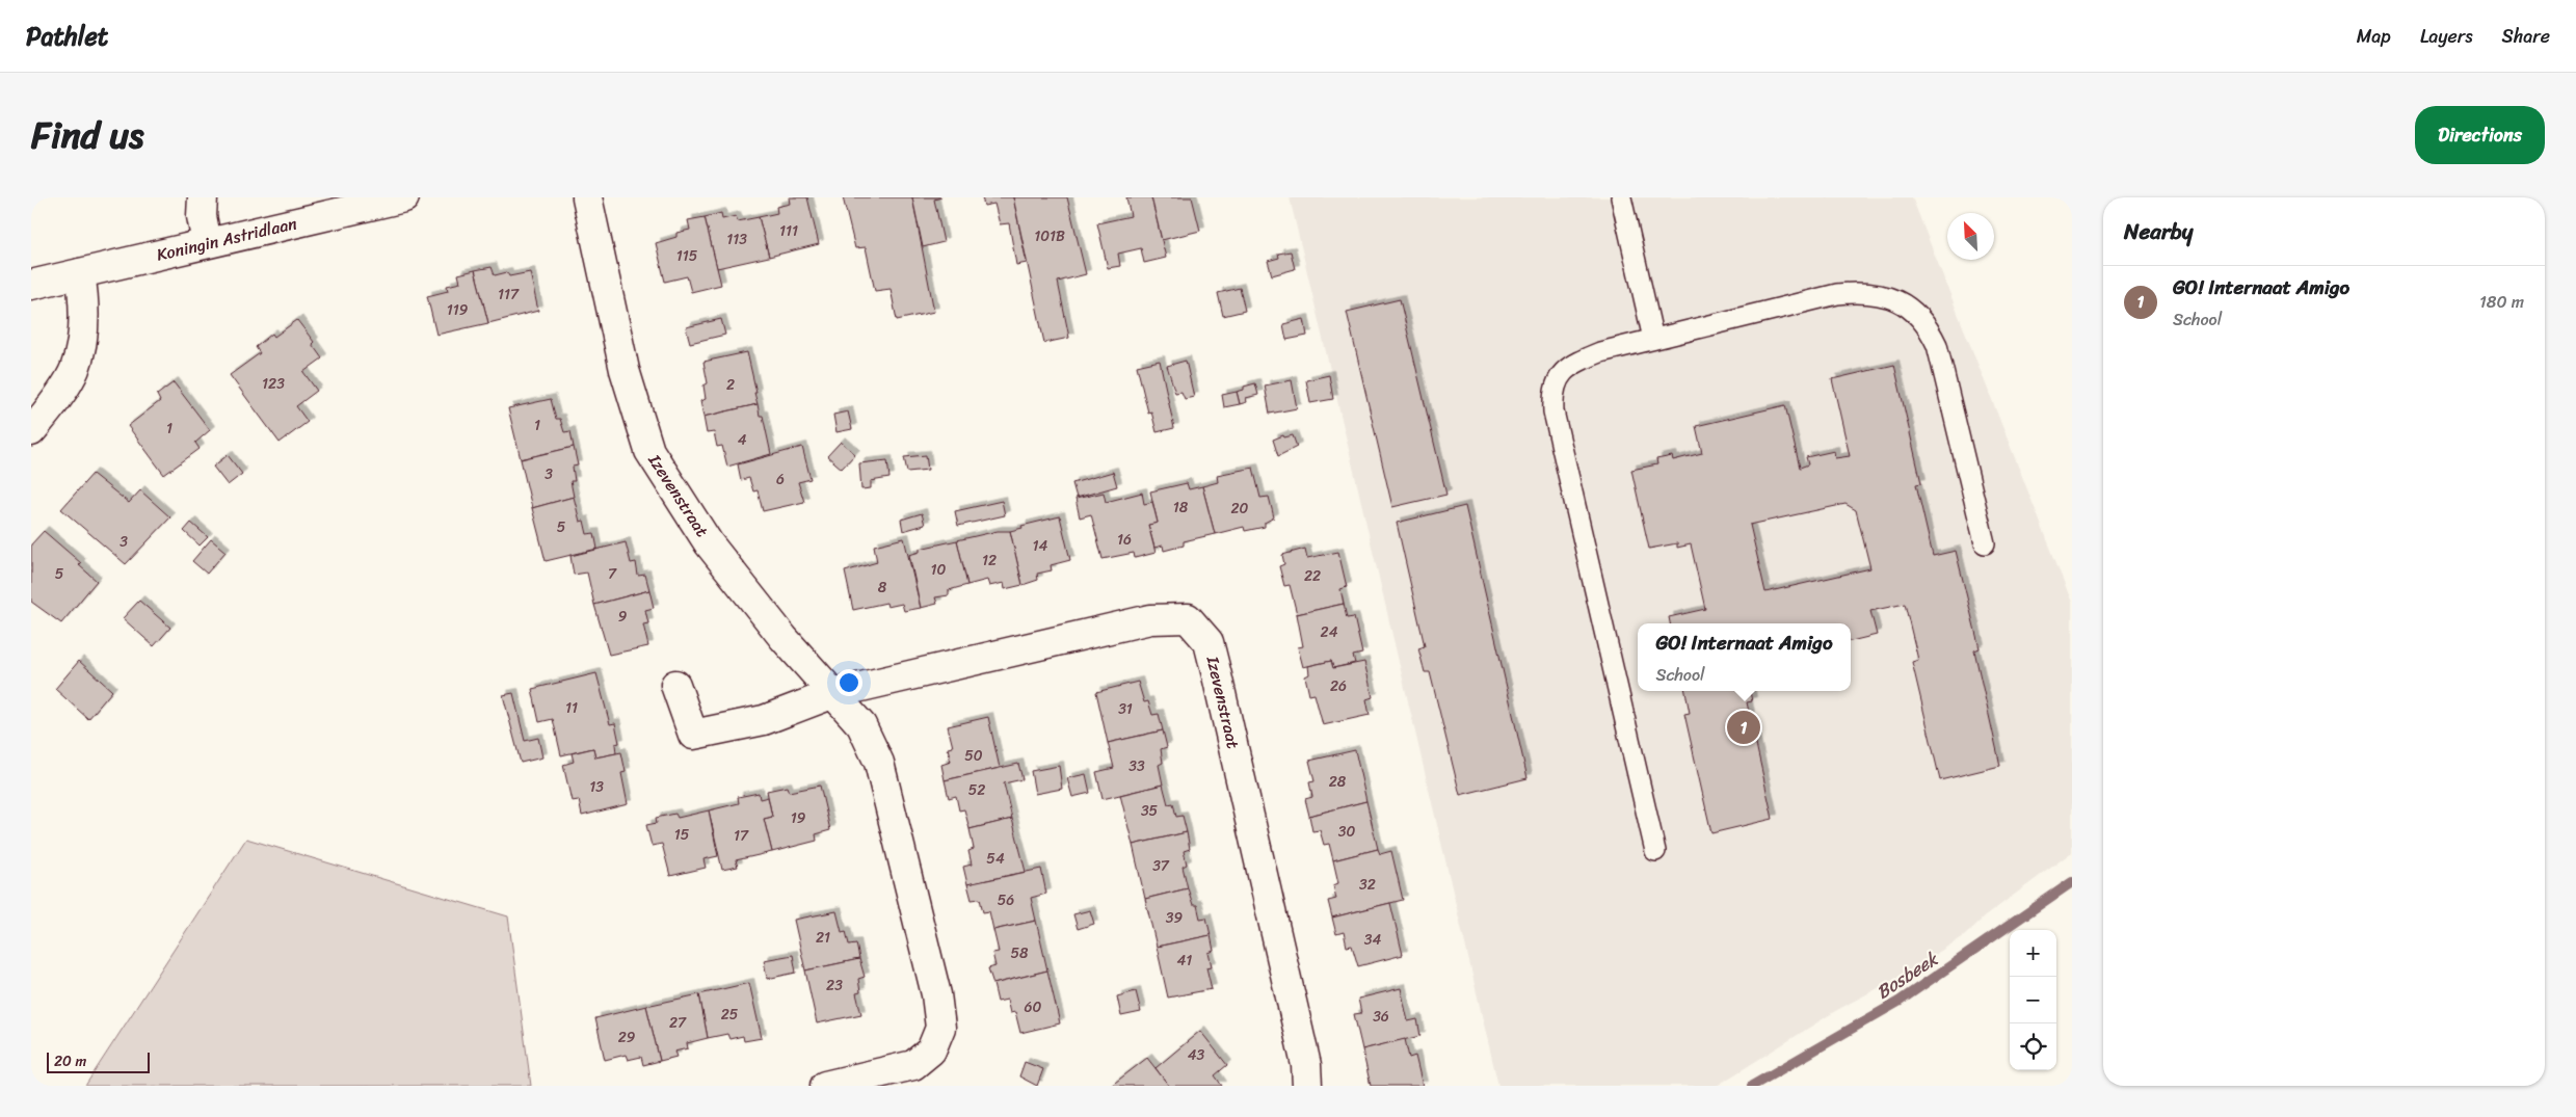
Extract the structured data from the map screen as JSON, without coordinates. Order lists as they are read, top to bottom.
{
  "streets": {
    "street": ["Koningin Astridlaan", "Izevenstraat"]
  },
  "water": ["Bosbeek"],
  "house_numbers": [
    "111",
    "101B",
    "113",
    "115",
    "117",
    "119",
    "123",
    "2",
    "1",
    "1",
    "4",
    "3",
    "6",
    "18",
    "20",
    "5",
    "16",
    "3",
    "14",
    "12",
    "10",
    "5",
    "7",
    "22",
    "8",
    "9",
    "24",
    "26",
    "11",
    "31",
    "50",
    "33",
    "28",
    "13",
    "52",
    "35",
    "19",
    "30",
    "15",
    "17",
    "54",
    "37",
    "32",
    "56",
    "39",
    "21",
    "34",
    "58",
    "41",
    "23",
    "60",
    "25",
    "36",
    "27",
    "29",
    "43"
  ],
  "scale_bar": "20 m",
  "north": "top left",
  "page": {
    "header": "Pathlet",
    "nav": ["Map", "Layers", "Share"],
    "title": "Find us",
    "buttons": "Directions",
    "heading": "Nearby",
    "list": [
      {
        "mark": "1",
        "name": "GO! Internaat Amigo",
        "note": "School",
        "value": "180 m"
      }
    ],
    "popup": ["GO! Internaat Amigo", "School"],
    "pins": "1",
    "map_buttons": ["+", "−"],
    "scale": "20 m"
  }
}
